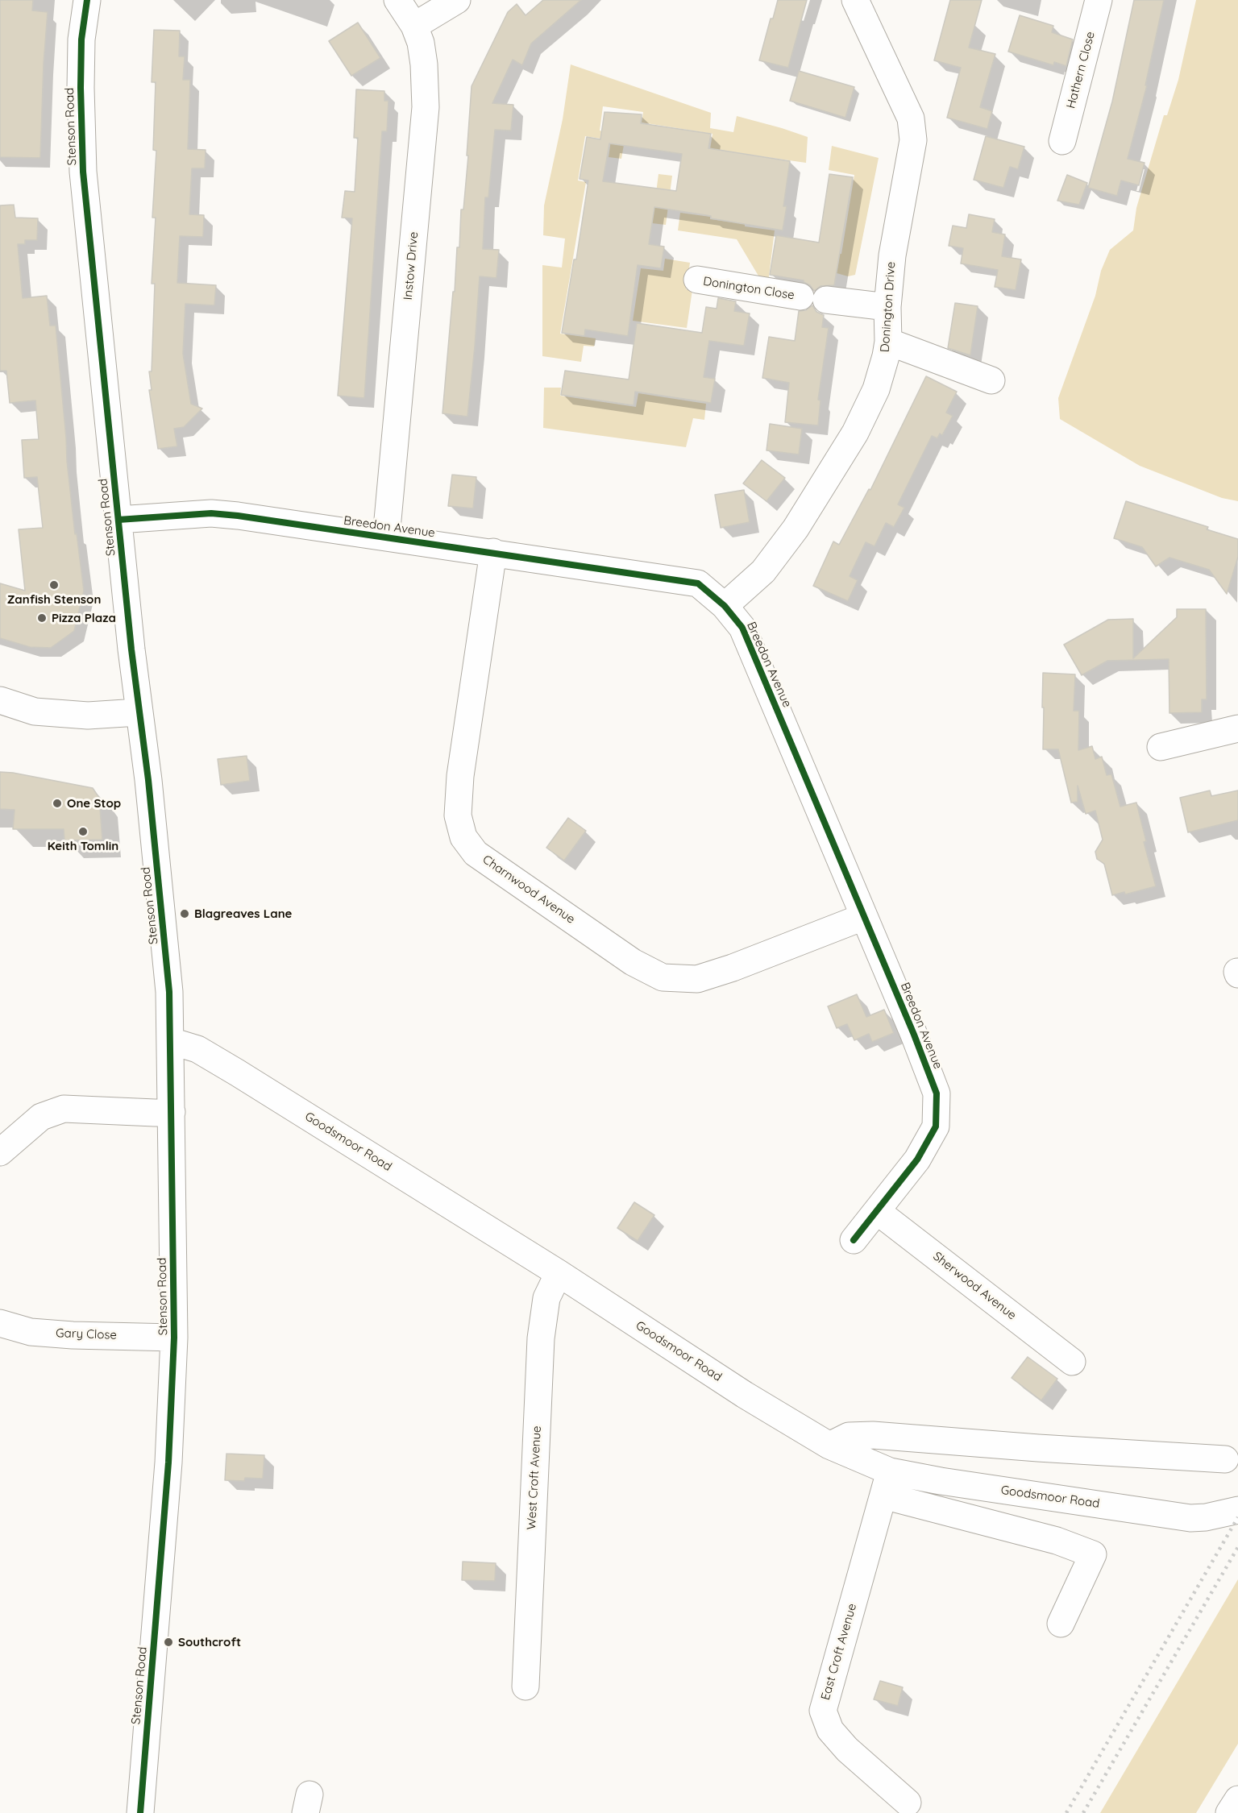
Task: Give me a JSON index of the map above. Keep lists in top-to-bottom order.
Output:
{
  "streets": {
    "street": [
      "Hathern Close",
      "Stenson Road",
      "Instow Drive",
      "Donington Close",
      "Donington Drive",
      "Breedon Avenue",
      "Charnwood Avenue",
      "Goodsmoor Road",
      "Sherwood Avenue",
      "Gary Close",
      "West Croft Avenue",
      "East Croft Avenue"
    ]
  },
  "crossings": [
    ["Stenson Road", "Breedon Avenue"],
    ["Stenson Road", "Goodsmoor Road"],
    ["Stenson Road", "Gary Close"],
    ["Instow Drive", "Breedon Avenue"],
    ["Donington Close", "Donington Drive"],
    ["Donington Drive", "Breedon Avenue"],
    ["Breedon Avenue", "Charnwood Avenue"],
    ["Breedon Avenue", "Sherwood Avenue"],
    ["Goodsmoor Road", "West Croft Avenue"],
    ["Goodsmoor Road", "East Croft Avenue"]
  ],
  "places": [
    "Zanfish Stenson",
    "Pizza Plaza",
    "One Stop",
    "Keith Tomlin",
    "Blagreaves Lane",
    "Southcroft"
  ]
}
